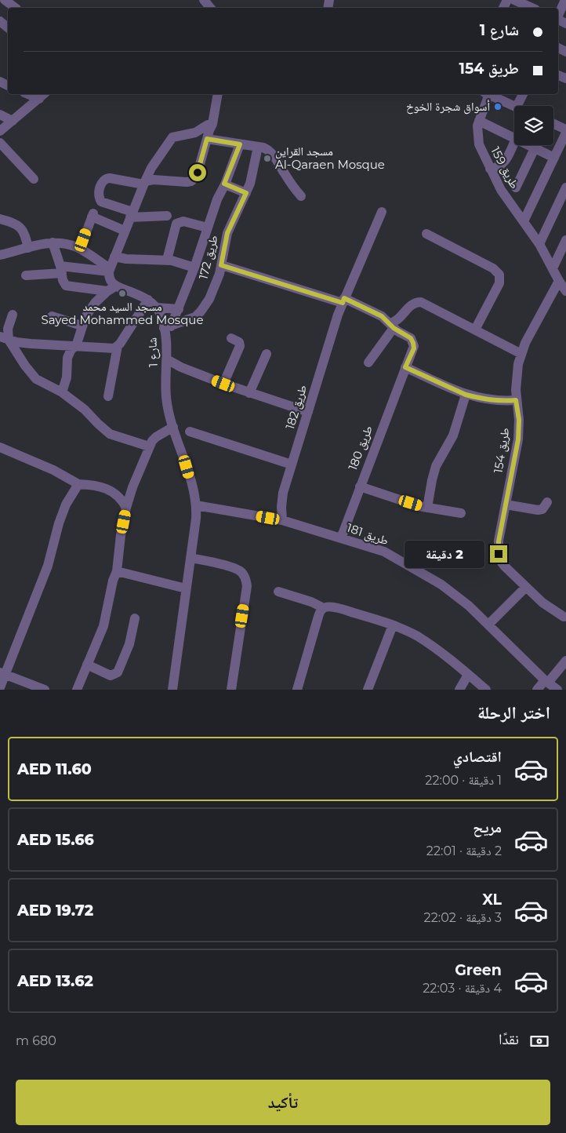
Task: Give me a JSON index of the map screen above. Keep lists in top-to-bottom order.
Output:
{
  "streets": {
    "street": [
      "طريق 159",
      "طريق 172",
      "شارع 1",
      "طريق 182",
      "طريق 180",
      "طريق 154",
      "طريق 181"
    ]
  },
  "crossings": [
    ["طريق 159", "طريق 154"],
    ["طريق 172", "شارع 1"],
    ["طريق 182", "طريق 180"],
    ["طريق 182", "طريق 181"],
    ["طريق 180", "طريق 181"]
  ],
  "places": ["أسواق شجرة الخوخ", "مسجد القراين Al-Qaraen Mosque", "مسجد السيد محمد Sayed Mohammed Mosque"],
  "page": {
    "banner": ["شارع 1", "طريق 154"],
    "bubble": "2 دقيقة",
    "heading": "اختر الرحلة",
    "list": [
      {
        "name": "اقتصادي",
        "note": "1 دقيقة · 22:00",
        "value": "AED 11.60"
      },
      {
        "name": "مريح",
        "note": "2 دقيقة · 22:01",
        "value": "AED 15.66"
      },
      {
        "name": "XL",
        "note": "3 دقيقة · 22:02",
        "value": "AED 19.72"
      },
      {
        "name": "Green",
        "note": "4 دقيقة · 22:03",
        "value": "AED 13.62"
      }
    ],
    "pay": ["نقدًا", "680 m"],
    "buttons": "تأكيد"
  }
}
